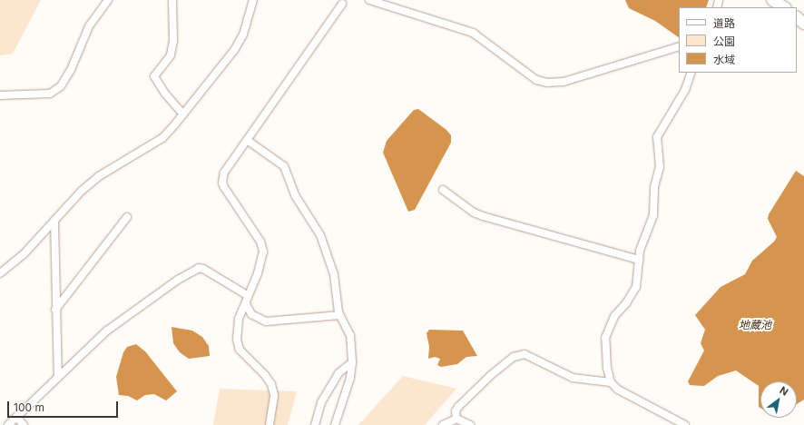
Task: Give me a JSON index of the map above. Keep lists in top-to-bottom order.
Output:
{
  "water": ["地蔵池"],
  "legend": ["道路", "公園", "水域"],
  "scale_bar": "100 m",
  "north": "top right"
}
